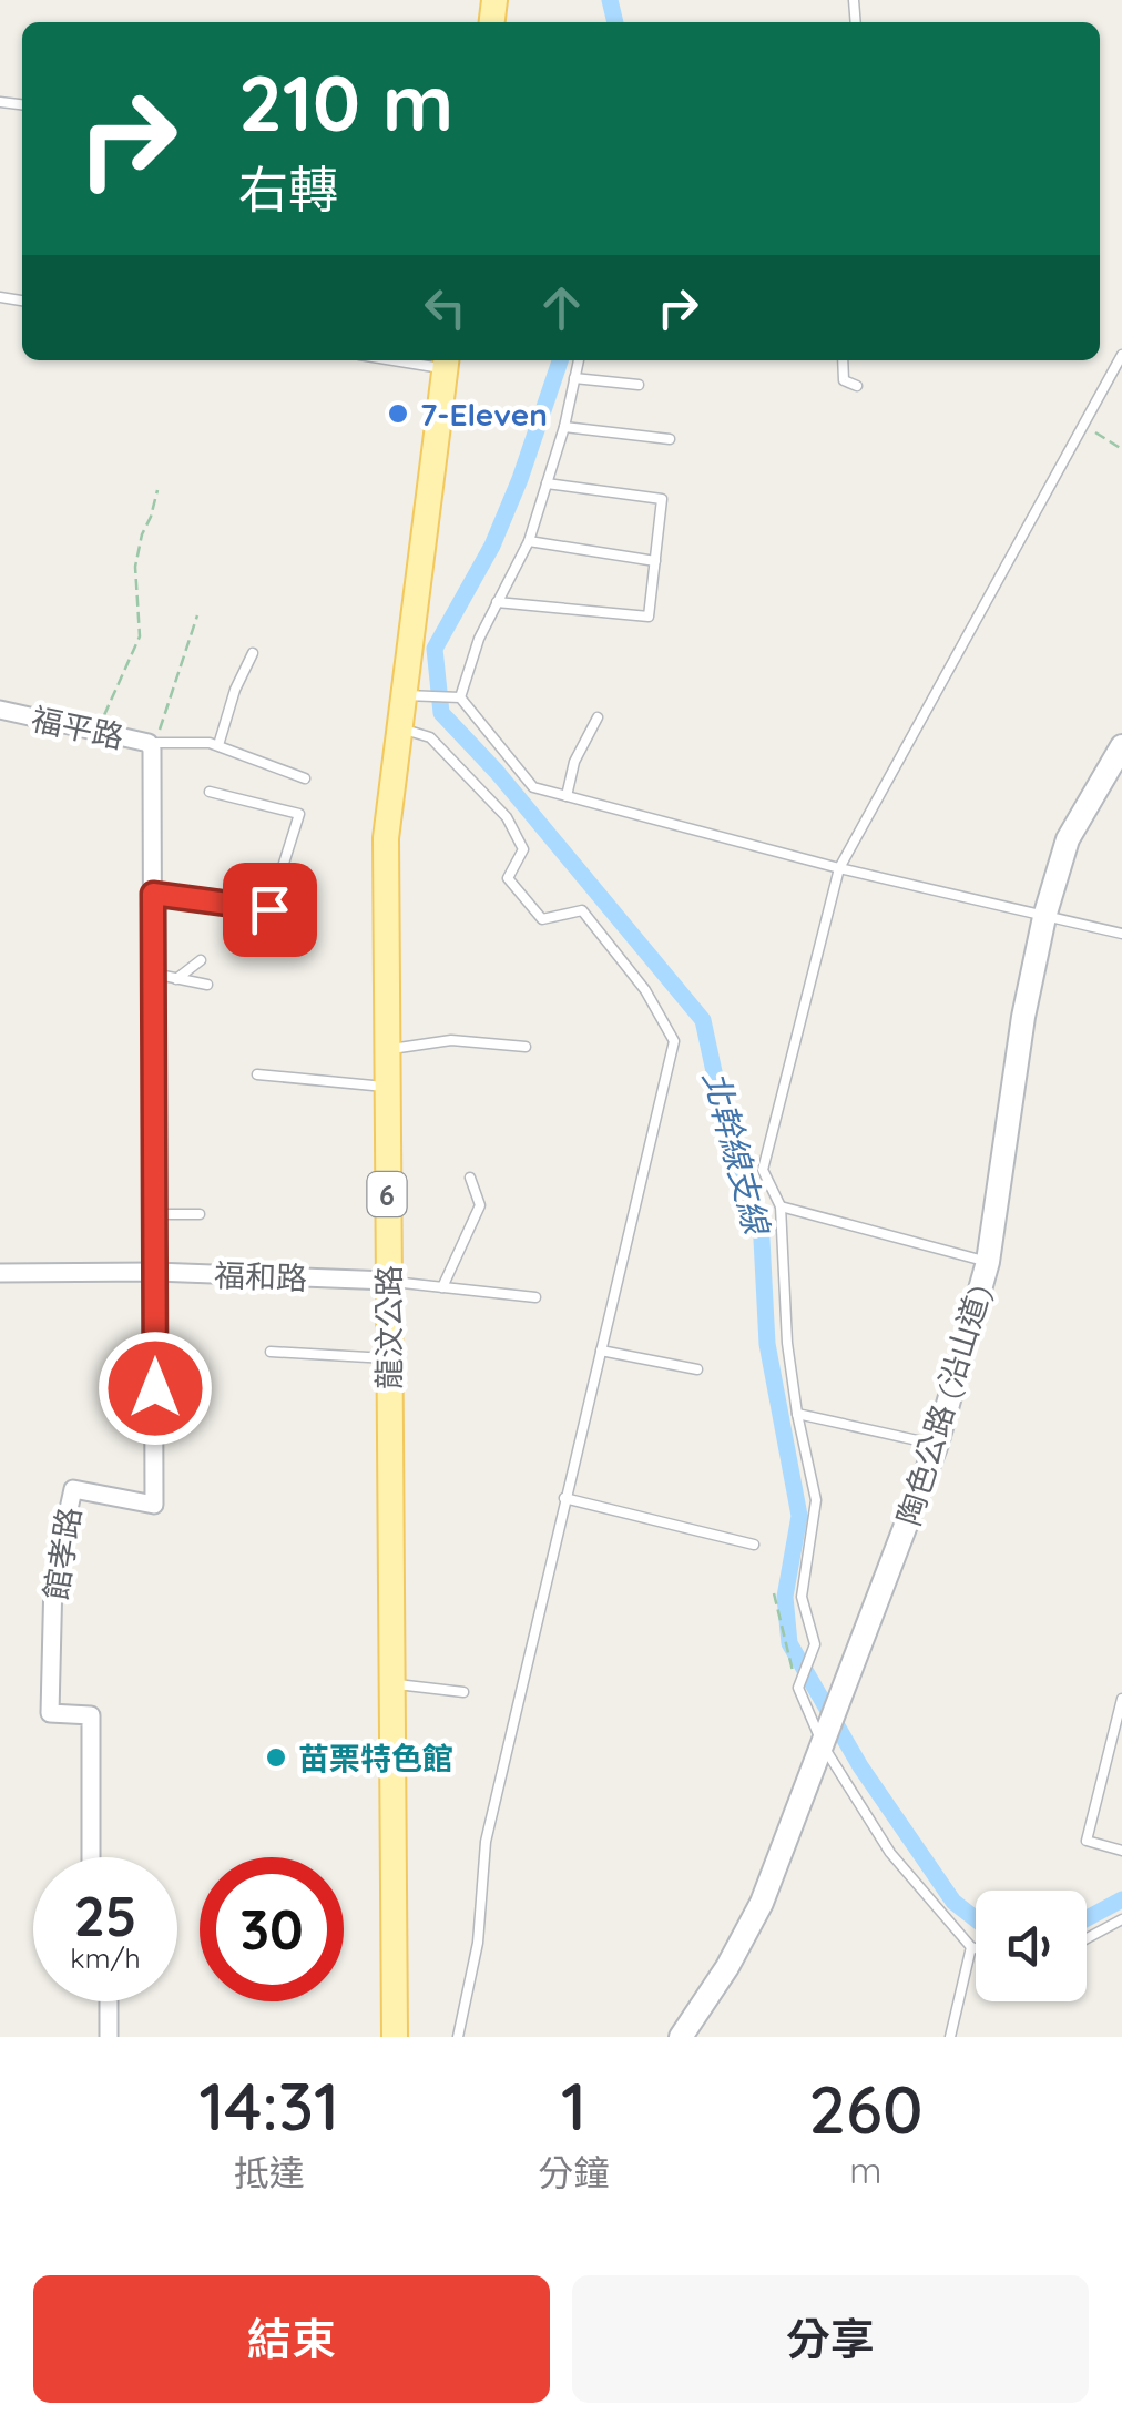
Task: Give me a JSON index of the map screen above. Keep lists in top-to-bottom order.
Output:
{
  "streets": {
    "main road": ["6", "龍汶公路", "陶色公路 (沿山道)"],
    "street": ["福平路", "福和路", "館孝路"]
  },
  "crossings": [
    ["福平路", "館孝路"],
    ["福和路", "龍汶公路"],
    ["福和路", "館孝路"]
  ],
  "water": ["北幹線支線"],
  "places": ["7-Eleven", "苗栗特色館"],
  "page": {
    "turn": ["210 m", "右轉"],
    "speed": "25 km/h",
    "limit": "30",
    "eta": [
      "14:31",
      "抵達",
      "1",
      "分鐘",
      "260",
      "m"
    ],
    "buttons": ["結束", "分享"]
  }
}
